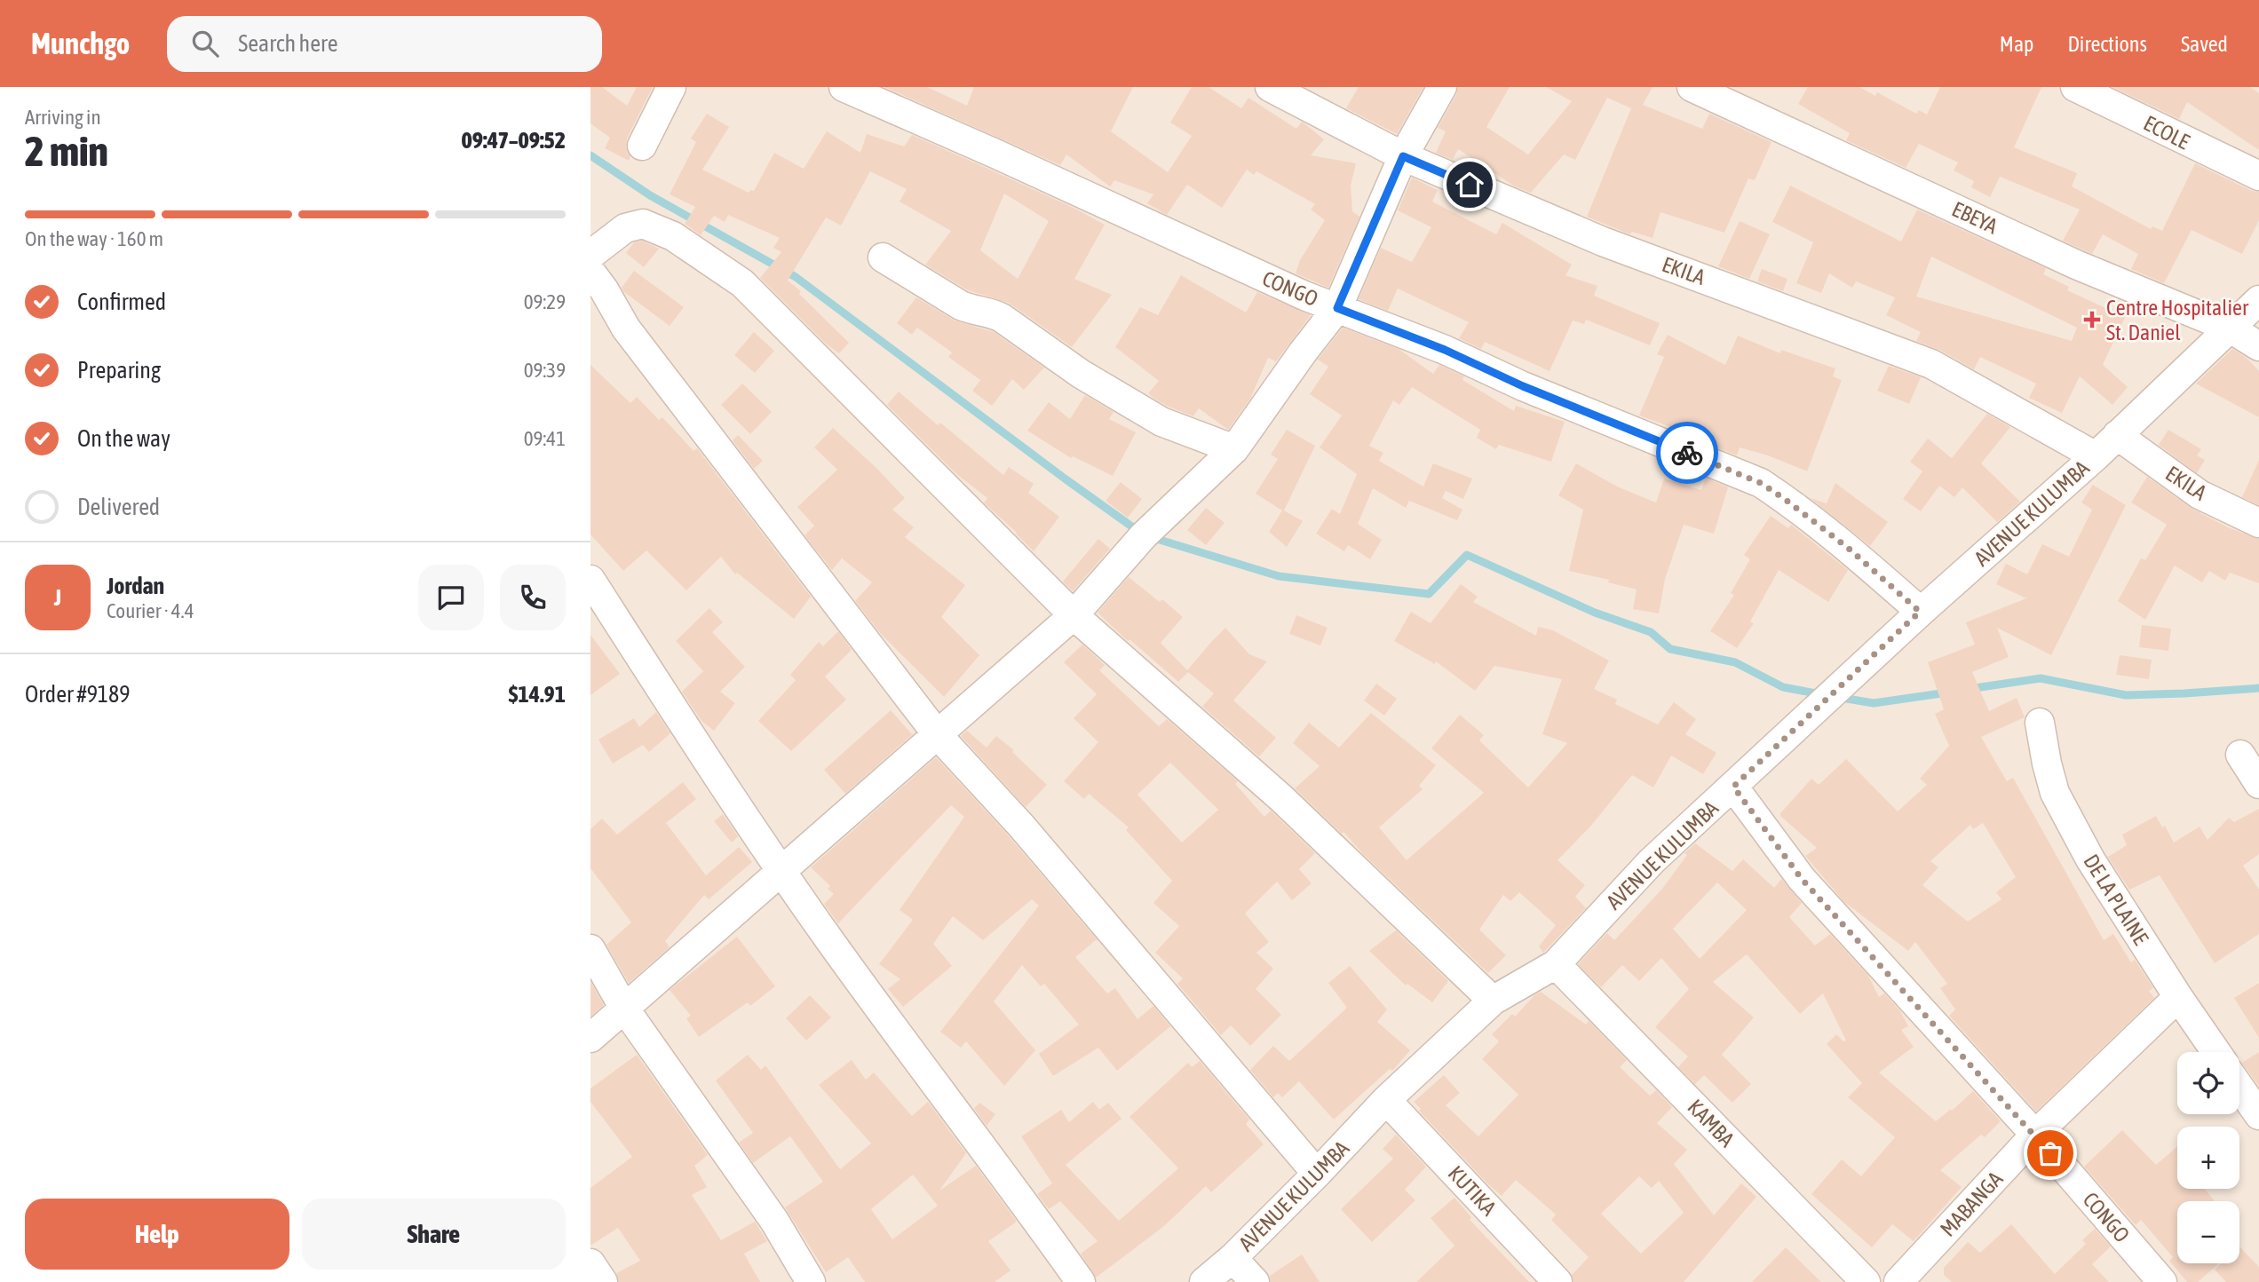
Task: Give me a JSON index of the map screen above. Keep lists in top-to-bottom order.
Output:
{
  "streets": {
    "street": [
      "ECOLE",
      "EBEYA",
      "EKILA",
      "CONGO",
      "AVENUE KULUMBA",
      "DE LA PLAINE",
      "KAMBA",
      "KUTIKA",
      "MABANGA"
    ]
  },
  "crossings": [
    ["EBEYA", "AVENUE KULUMBA"],
    ["EKILA", "AVENUE KULUMBA"],
    ["CONGO", "AVENUE KULUMBA"],
    ["CONGO", "MABANGA"],
    ["AVENUE KULUMBA", "KAMBA"],
    ["AVENUE KULUMBA", "KUTIKA"],
    ["DE LA PLAINE", "MABANGA"]
  ],
  "places": {
    "health": ["Centre Hospitalier St. Daniel"]
  },
  "page": {
    "header": "Munchgo",
    "search": "Search here",
    "nav": ["Map", "Directions", "Saved"],
    "heading": ["2 min", "Arriving in", "09:47–09:52"],
    "panel": [
      "Jordan",
      "Courier · 4.4",
      "Order #9189",
      "$14.91"
    ],
    "bar": "On the way · 160 m",
    "list": [
      ["Confirmed", "09:29"],
      ["Preparing", "09:39"],
      ["On the way", "09:41"],
      "Delivered"
    ],
    "round": "J",
    "map_buttons": ["+", "−"],
    "buttons": ["Help", "Share"]
  }
}
